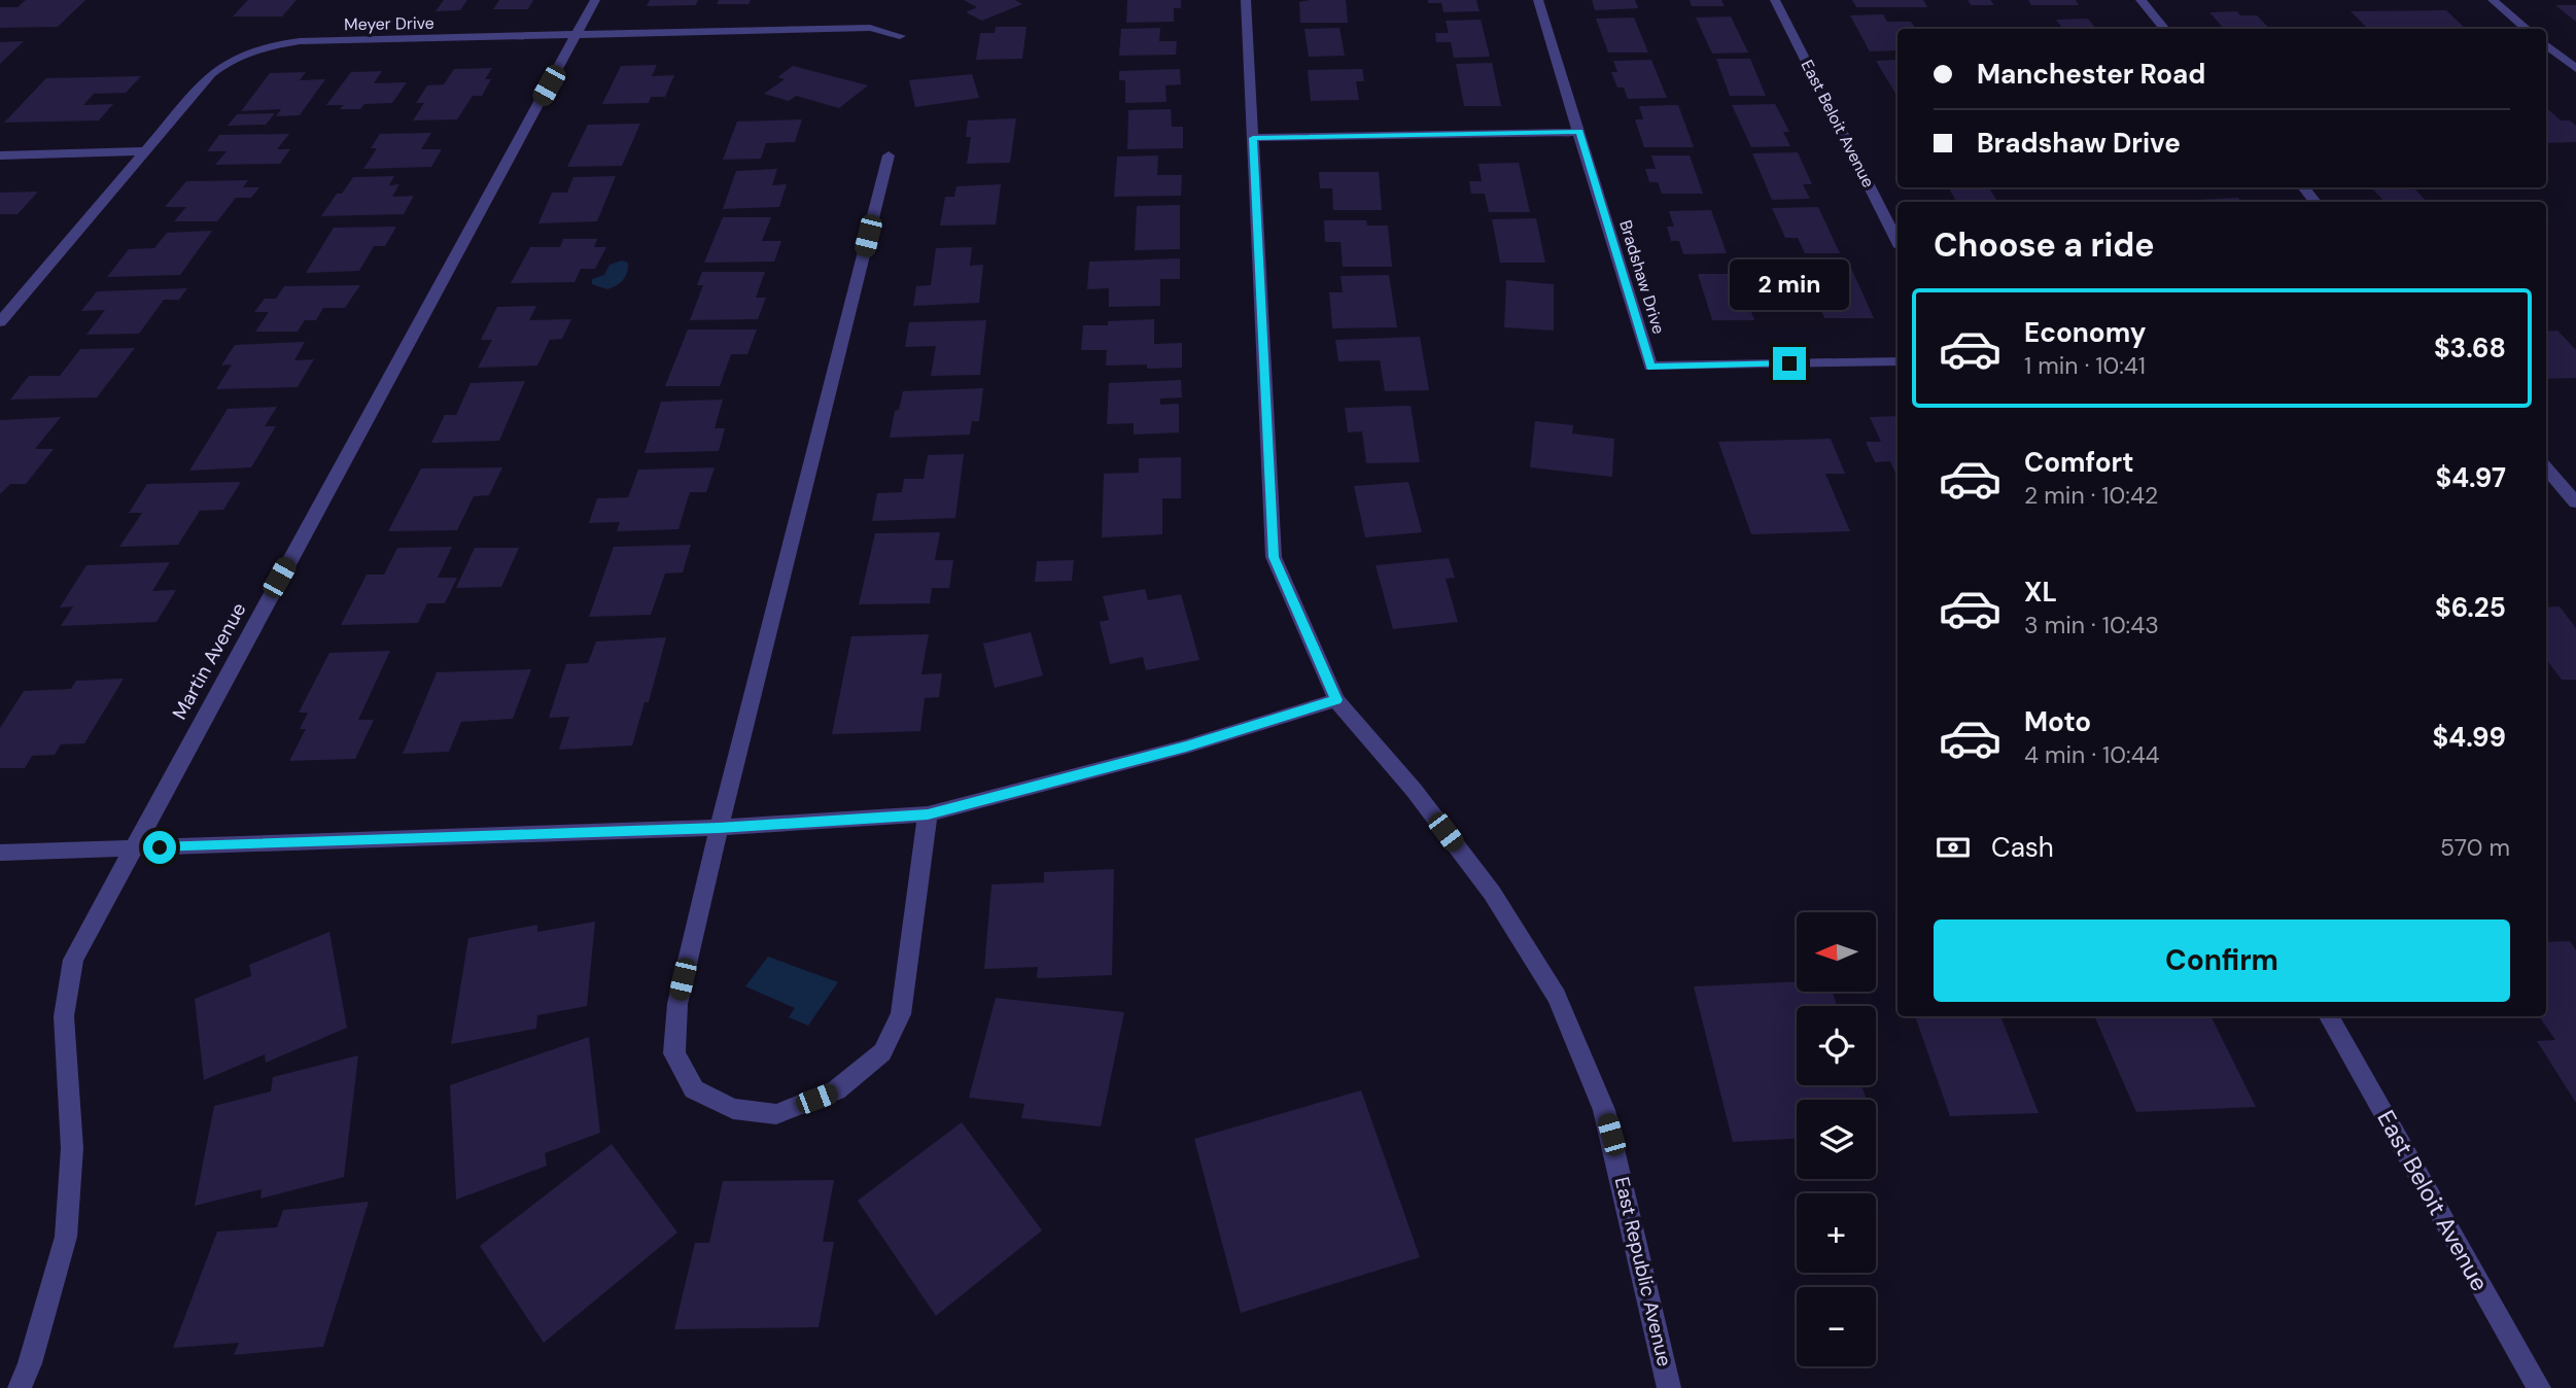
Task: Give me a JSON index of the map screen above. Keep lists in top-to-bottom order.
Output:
{
  "streets": {
    "street": [
      "Meyer Drive",
      "East Beloit Avenue",
      "Bradshaw Drive",
      "Martin Avenue",
      "East Republic Avenue"
    ]
  },
  "crossings": [
    ["Meyer Drive", "Martin Avenue"]
  ],
  "north": "left",
  "page": {
    "banner": ["Manchester Road", "Bradshaw Drive"],
    "heading": "Choose a ride",
    "bubble": "2 min",
    "list": [
      {
        "name": "Economy",
        "note": "1 min · 10:41",
        "value": "$3.68"
      },
      {
        "name": "Comfort",
        "note": "2 min · 10:42",
        "value": "$4.97"
      },
      {
        "name": "XL",
        "note": "3 min · 10:43",
        "value": "$6.25"
      },
      {
        "name": "Moto",
        "note": "4 min · 10:44",
        "value": "$4.99"
      }
    ],
    "pay": ["Cash", "570 m"],
    "buttons": "Confirm",
    "map_buttons": ["+", "−"]
  }
}
